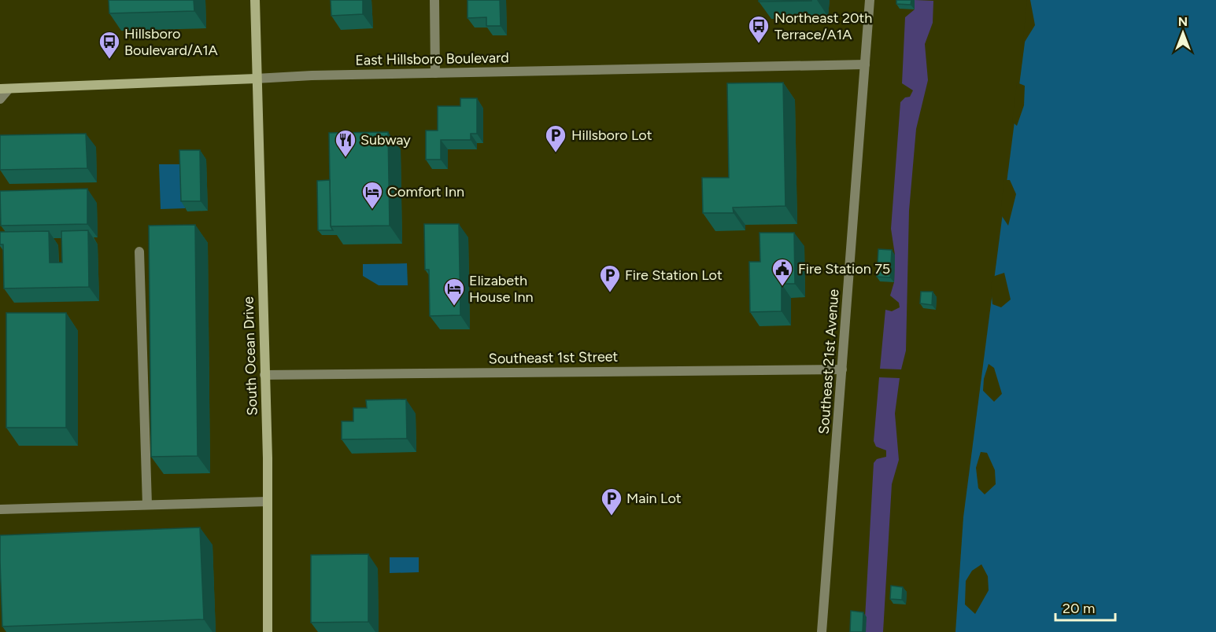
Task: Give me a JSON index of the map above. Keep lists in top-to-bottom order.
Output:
{
  "streets": {
    "main road": ["East Hillsboro Boulevard", "South Ocean Drive"],
    "street": ["Southeast 1st Street", "Southeast 21st Avenue"]
  },
  "crossings": [
    ["East Hillsboro Boulevard", "South Ocean Drive"],
    ["East Hillsboro Boulevard", "Southeast 21st Avenue"],
    ["South Ocean Drive", "Southeast 1st Street"],
    ["Southeast 1st Street", "Southeast 21st Avenue"]
  ],
  "places": {
    "bus stop": ["Northeast 20th Terrace/A1A", "Hillsboro Boulevard/A1A"],
    "parking": ["Hillsboro Lot", "Fire Station Lot", "Main Lot"],
    "restaurant": ["Subway"],
    "hotel": ["Comfort Inn", "Elizabeth House Inn"],
    "public building": ["Fire Station 75"]
  },
  "scale_bar": "20 m",
  "north": "top"
}
